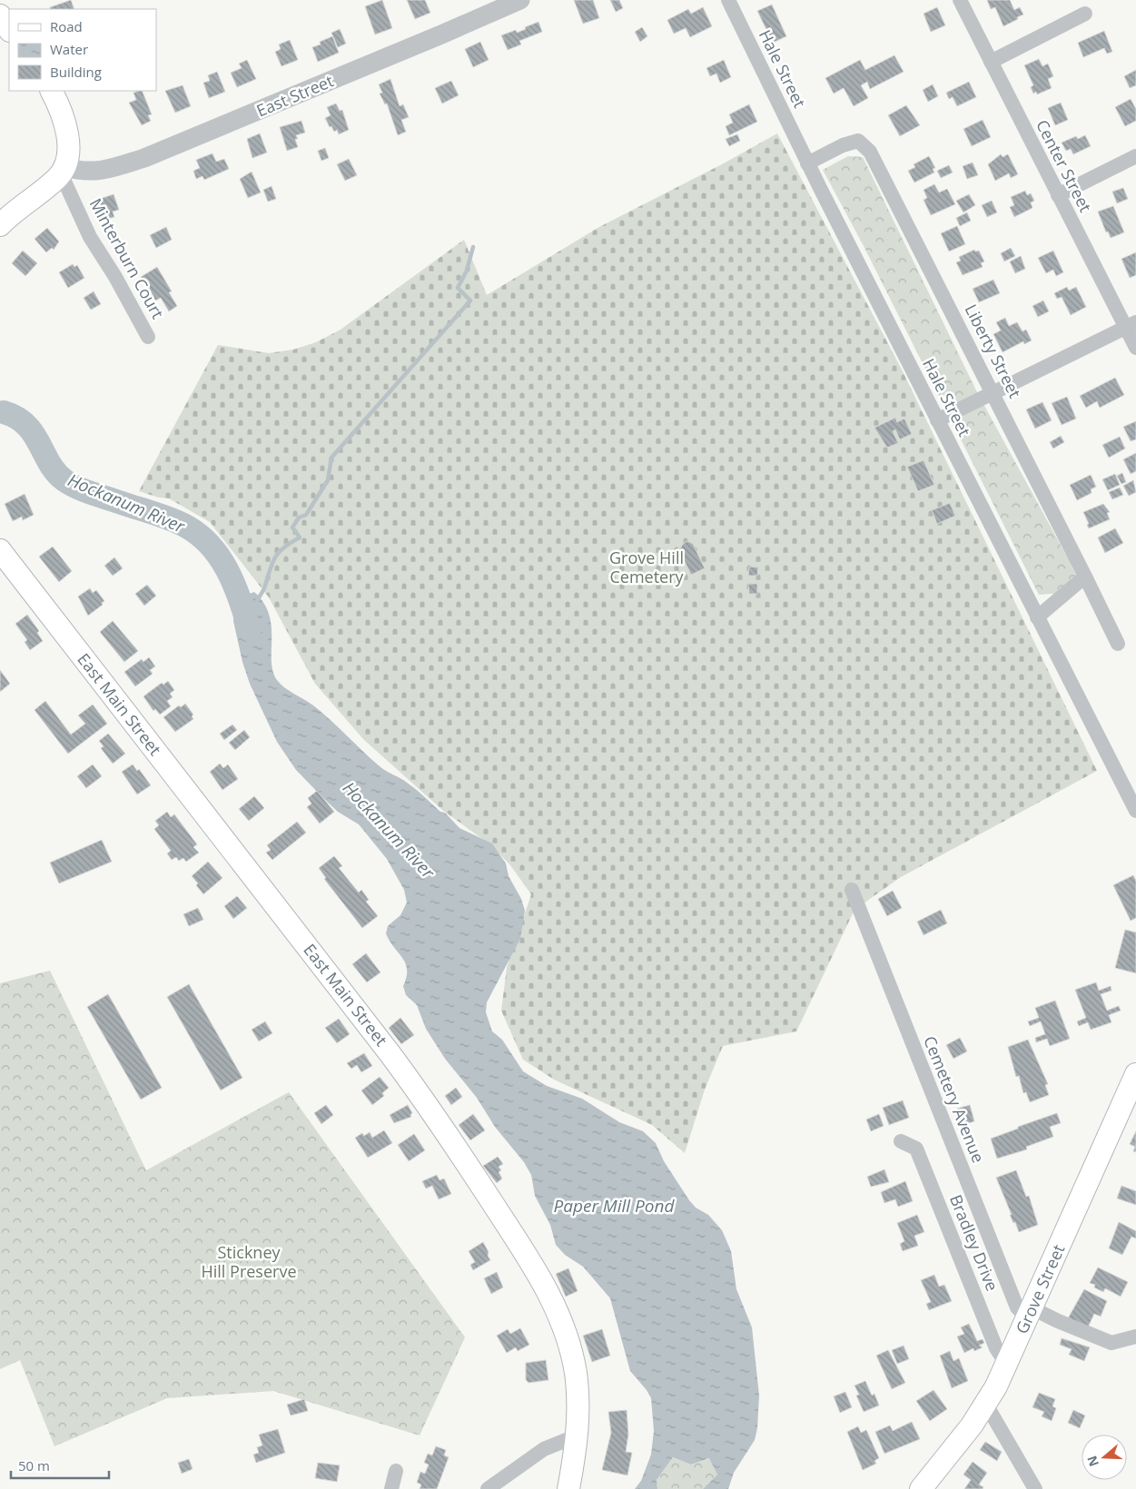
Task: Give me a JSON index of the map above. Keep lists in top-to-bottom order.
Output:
{
  "streets": {
    "main road": ["East Main Street", "Grove Street"],
    "street": [
      "Hale Street",
      "East Street",
      "Center Street",
      "Minterburn Court",
      "Liberty Street",
      "Cemetery Avenue",
      "Bradley Drive"
    ]
  },
  "crossings": [
    ["Hale Street", "Liberty Street"],
    ["East Street", "Minterburn Court"],
    ["Cemetery Avenue", "Grove Street"],
    ["Bradley Drive", "Grove Street"]
  ],
  "water": ["Hockanum River", "Paper Mill Pond"],
  "parks": ["Grove Hill Cemetery", "Stickney Hill Preserve"],
  "legend": ["Road", "Water", "Building"],
  "scale_bar": "50 m",
  "north": "left"
}
